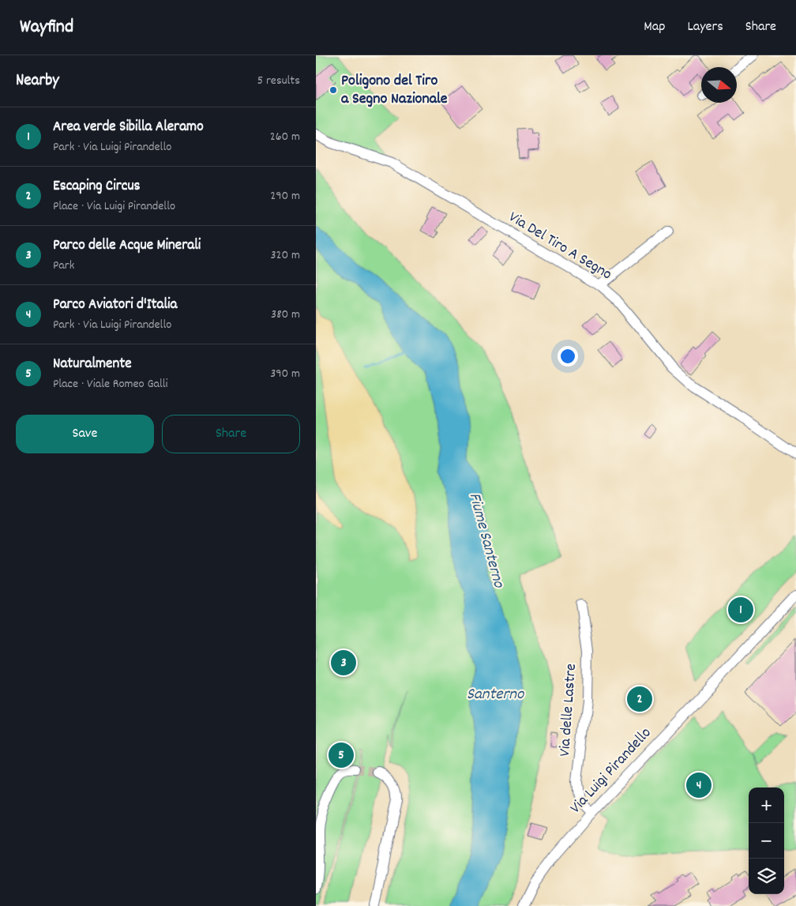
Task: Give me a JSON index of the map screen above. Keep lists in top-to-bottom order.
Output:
{
  "streets": {
    "street": ["Via Del Tiro A Segno", "Via delle Lastre", "Via Luigi Pirandello"]
  },
  "crossings": [
    ["Via delle Lastre", "Via Luigi Pirandello"]
  ],
  "water": ["Fiume Santerno", "Santerno"],
  "places": ["Poligono del Tiro a Segno Nazionale"],
  "north": "right",
  "page": {
    "header": "Wayfind",
    "nav": ["Map", "Layers", "Share"],
    "heading": ["Nearby", "5 results"],
    "list": [
      {
        "mark": "1",
        "name": "Area verde Sibilla Aleramo",
        "note": "Park · Via Luigi Pirandello",
        "value": "260 m"
      },
      {
        "mark": "2",
        "name": "Escaping Circus",
        "note": "Place · Via Luigi Pirandello",
        "value": "290 m"
      },
      {
        "mark": "3",
        "name": "Parco delle Acque Minerali",
        "note": "Park",
        "value": "320 m"
      },
      {
        "mark": "4",
        "name": "Parco Aviatori d'Italia",
        "note": "Park · Via Luigi Pirandello",
        "value": "380 m"
      },
      {
        "mark": "5",
        "name": "Naturalmente",
        "note": "Place · Viale Romeo Galli",
        "value": "390 m"
      }
    ],
    "buttons": ["Save", "Share"],
    "pins": [
      "1",
      "3",
      "2",
      "5",
      "4"
    ],
    "map_buttons": ["+", "−"]
  }
}
